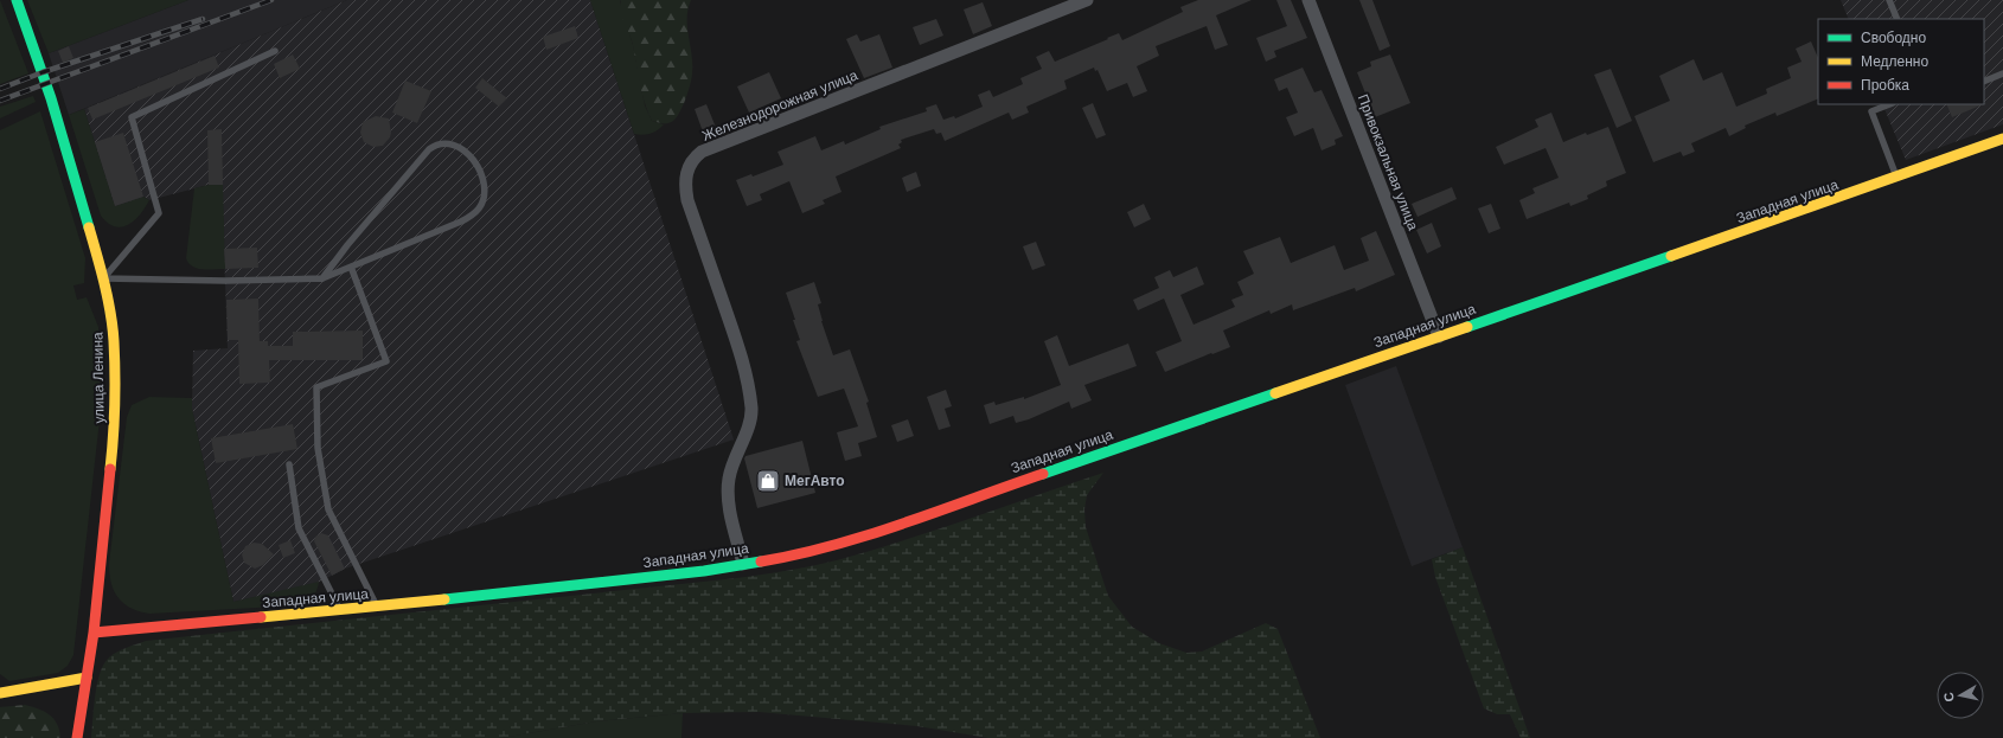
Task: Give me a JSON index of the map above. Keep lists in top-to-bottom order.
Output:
{
  "streets": {
    "street": [
      "Железнодорожная улица",
      "Привокзальная улица",
      "Западная улица",
      "улица Ленина"
    ]
  },
  "crossings": [
    ["Железнодорожная улица", "Западная улица"],
    ["Привокзальная улица", "Западная улица"],
    ["Западная улица", "улица Ленина"]
  ],
  "places": {
    "shop": ["МегАвто"]
  },
  "legend": ["Свободно", "Медленно", "Пробка"],
  "north": "left"
}
